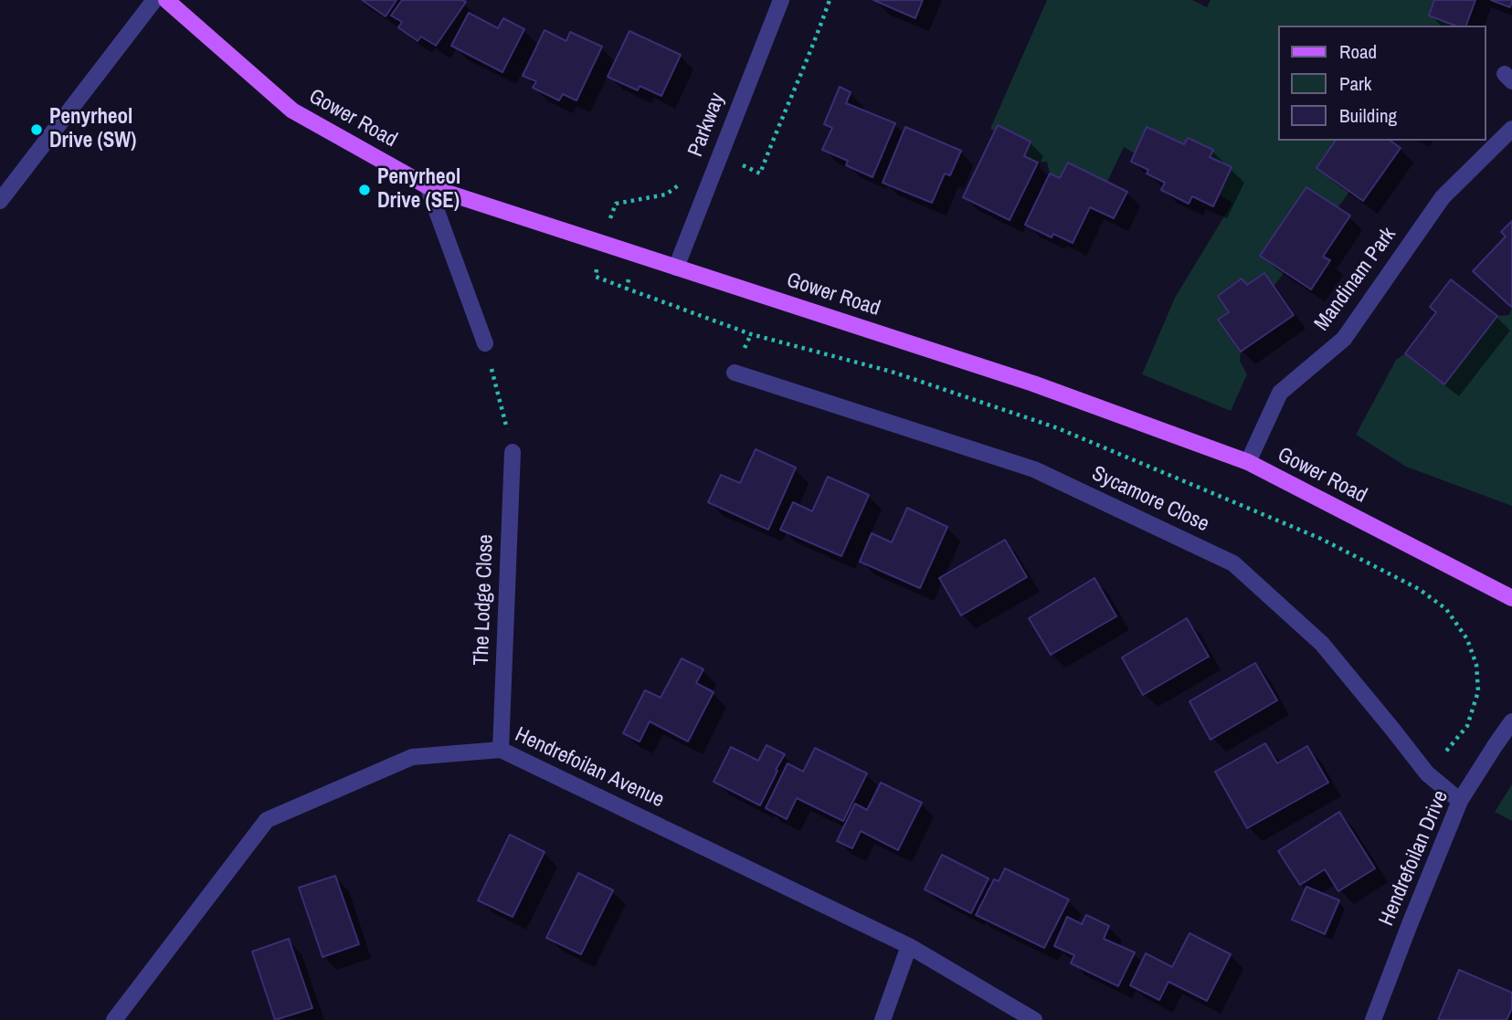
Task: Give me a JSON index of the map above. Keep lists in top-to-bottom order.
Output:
{
  "streets": {
    "main road": ["Gower Road"],
    "street": [
      "Parkway",
      "Mandinam Park",
      "Sycamore Close",
      "The Lodge Close",
      "Hendrefoilan Avenue",
      "Hendrefoilan Drive"
    ]
  },
  "crossings": [
    ["Gower Road", "Parkway"],
    ["Gower Road", "Mandinam Park"],
    ["Sycamore Close", "Hendrefoilan Drive"],
    ["The Lodge Close", "Hendrefoilan Avenue"]
  ],
  "places": ["Penyrheol Drive (SW)", "Penyrheol Drive (SE)"],
  "legend": ["Road", "Park", "Building"]
}
